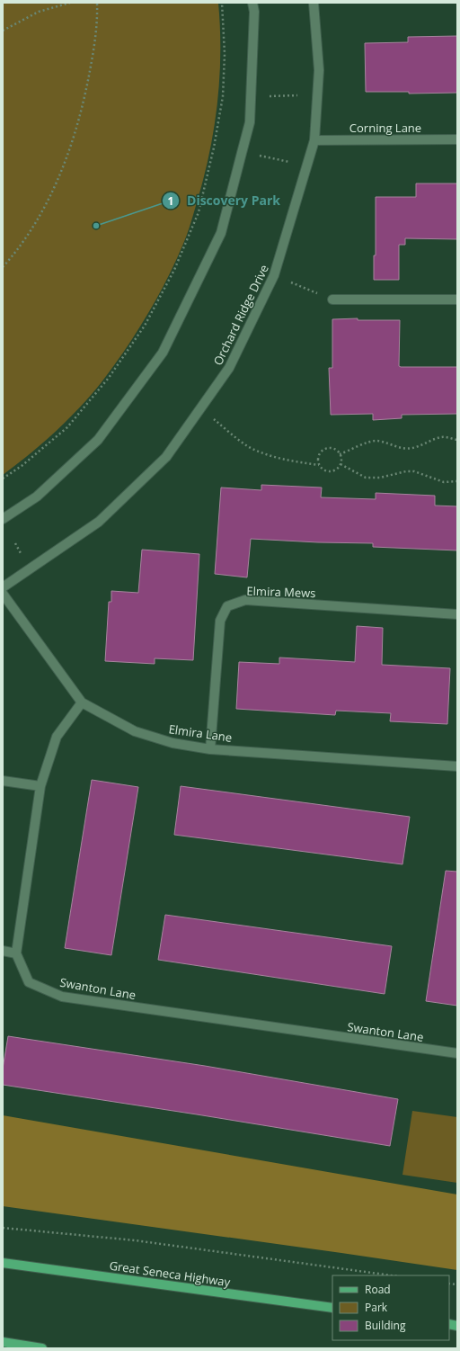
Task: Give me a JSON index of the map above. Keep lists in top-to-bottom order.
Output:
{
  "streets": {
    "main road": ["Great Seneca Highway"],
    "street": [
      "Corning Lane",
      "Orchard Ridge Drive",
      "Elmira Mews",
      "Elmira Lane",
      "Swanton Lane"
    ]
  },
  "crossings": [
    ["Corning Lane", "Orchard Ridge Drive"],
    ["Elmira Mews", "Elmira Lane"]
  ],
  "places": ["Discovery Park"],
  "legend": ["Road", "Park", "Building"]
}
